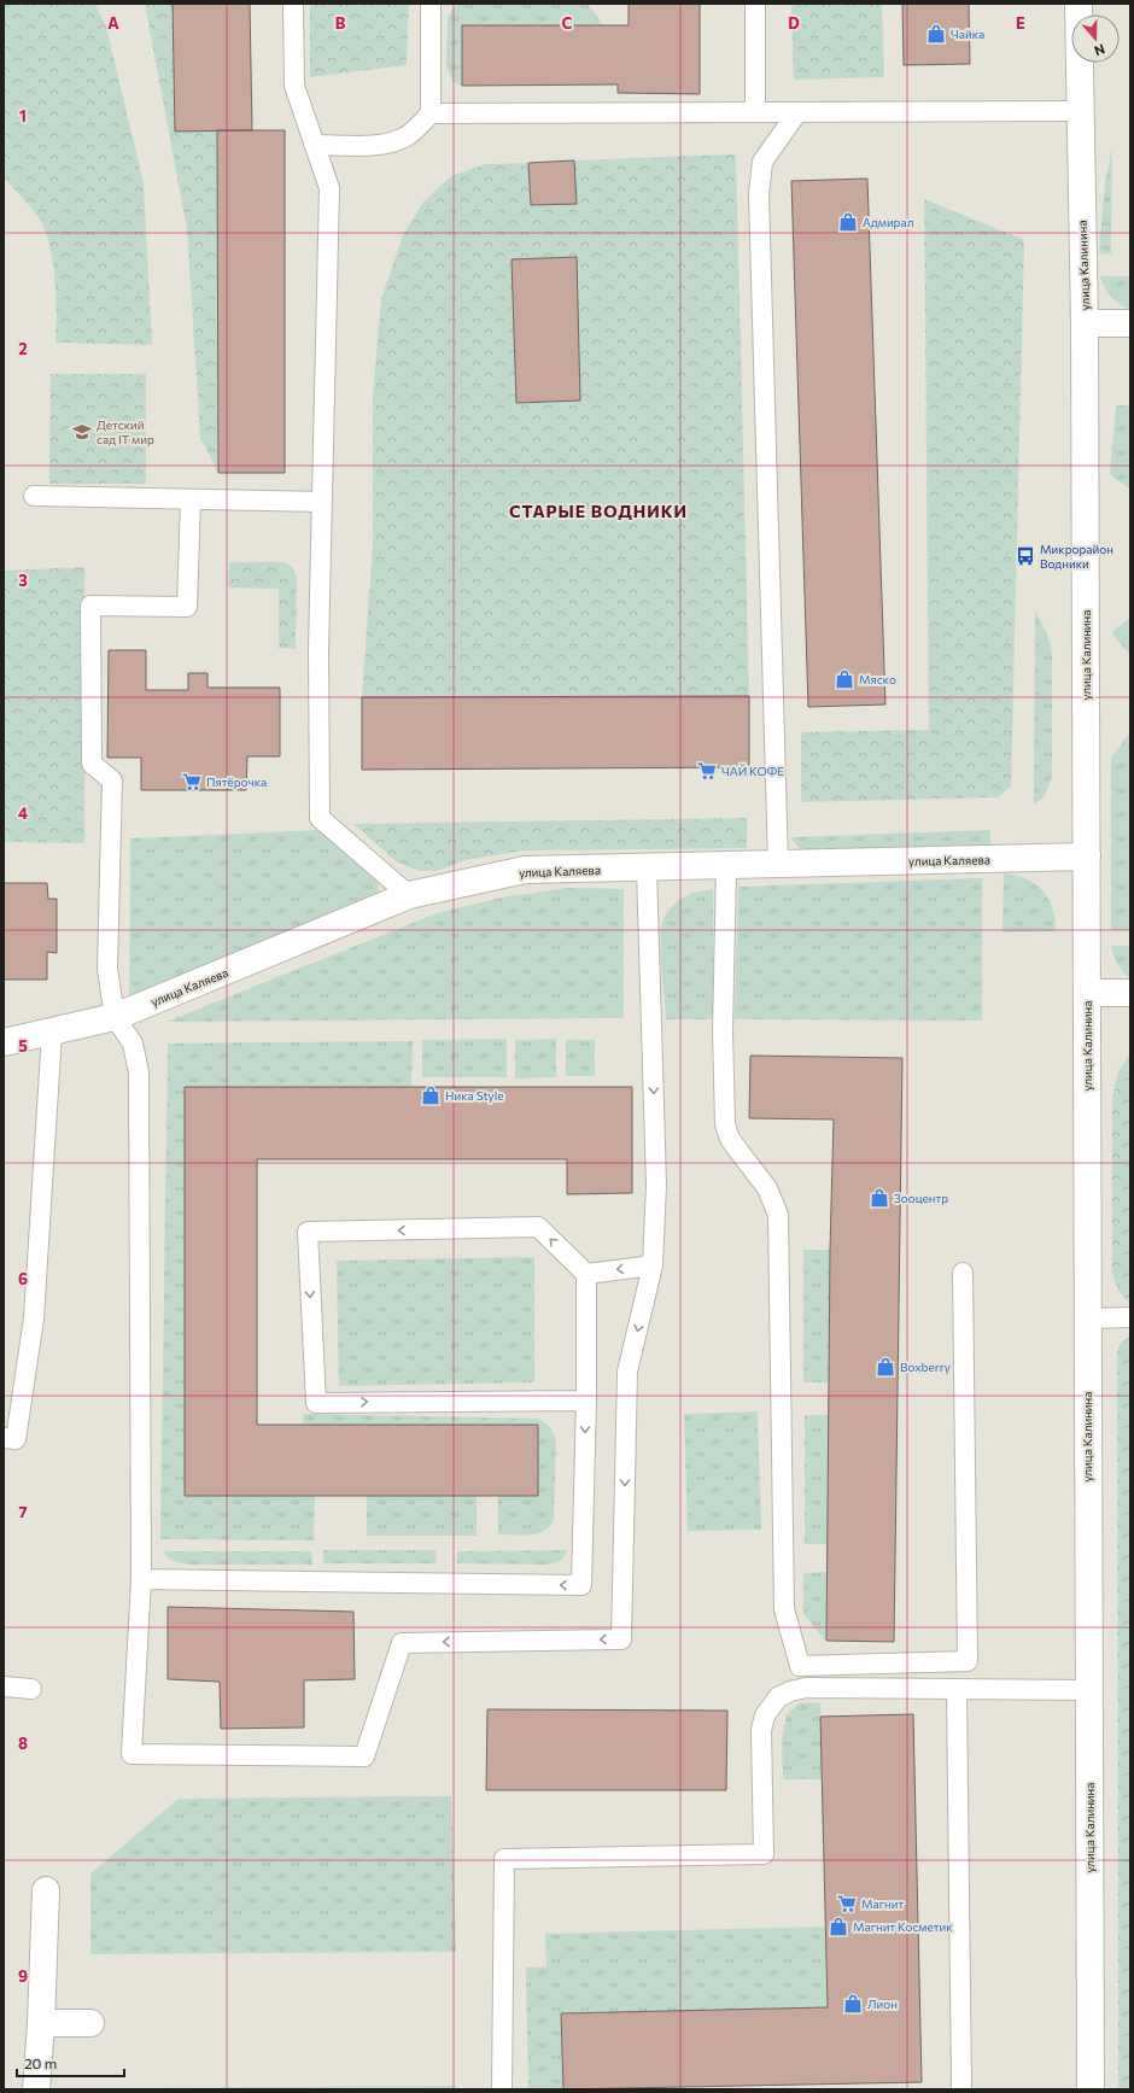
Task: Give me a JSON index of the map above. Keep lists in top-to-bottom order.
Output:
{
  "streets": {
    "main road": ["улица Калинина", "улица Каляева"]
  },
  "crossings": [
    ["улица Калинина", "улица Каляева"]
  ],
  "districts": ["СТАРЫЕ ВОДНИКИ"],
  "places": {
    "shop": [
      "Чайка",
      "Адмирал",
      "Мяско",
      "Ника Style",
      "Зооцентр",
      "Boxberry",
      "Магнит Косметик",
      "Лион"
    ],
    "school or university": ["Детский сад IT мир"],
    "bus stop": ["Микрорайон Водники"],
    "supermarket": ["ЧАЙ КОФЕ", "Пятёрочка", "Магнит"]
  },
  "scale_bar": "20 m",
  "north": "bottom",
  "grid": {
    "columns": [
      "A",
      "B",
      "C",
      "D",
      "E"
    ],
    "rows": [
      "1",
      "2",
      "3",
      "4",
      "5",
      "6",
      "7",
      "8",
      "9"
    ]
  }
}
